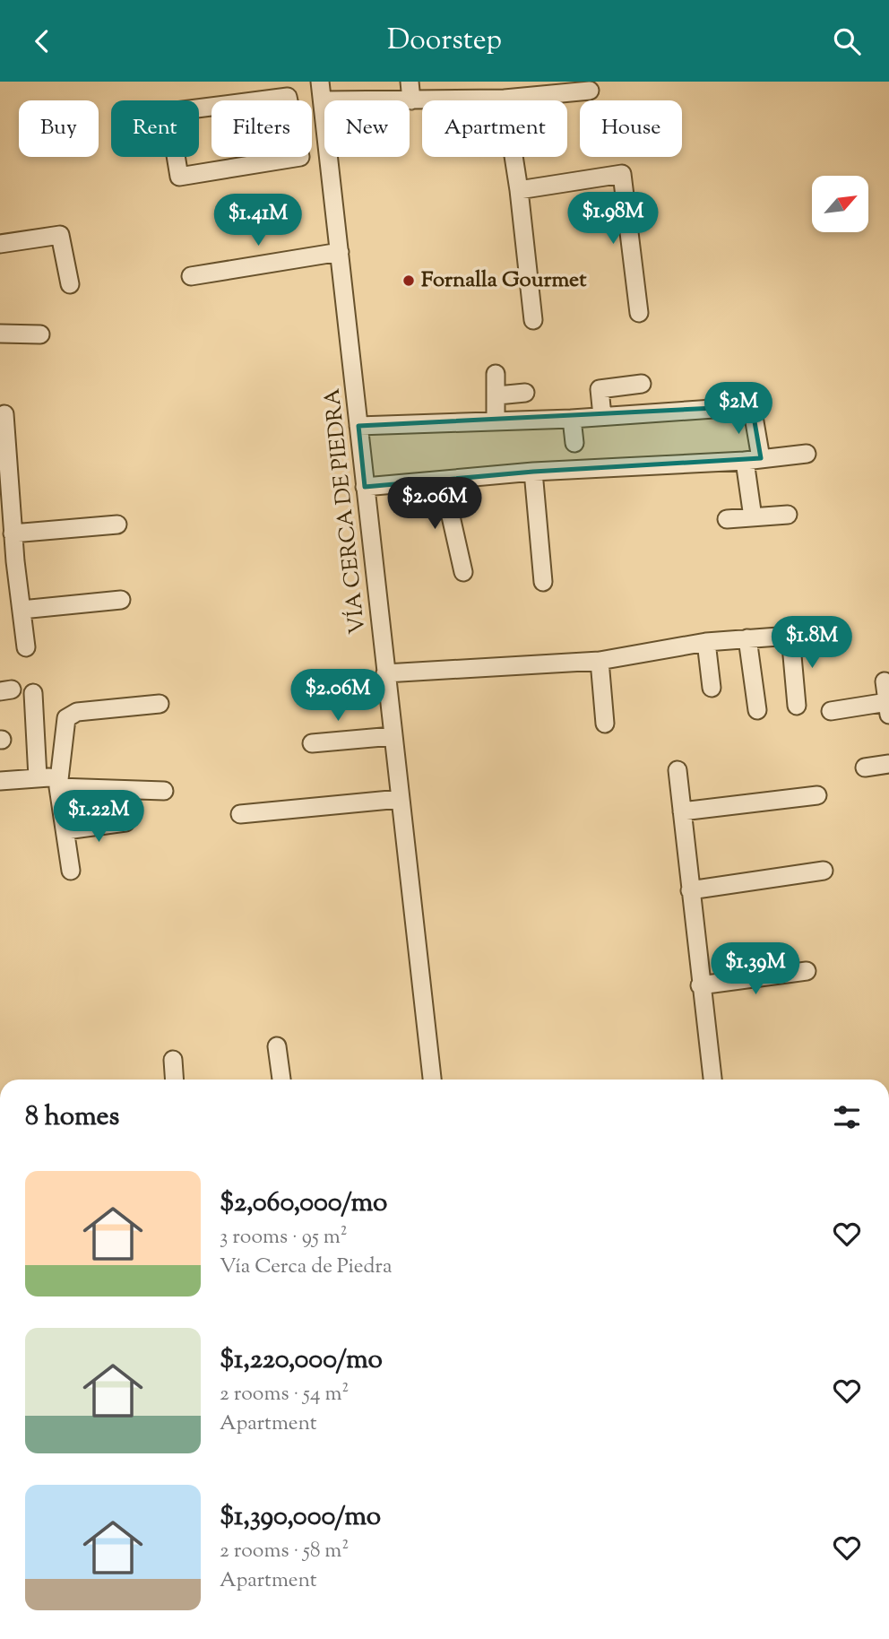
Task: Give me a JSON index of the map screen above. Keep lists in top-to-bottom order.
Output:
{
  "streets": {
    "street": ["VÍA CERCA DE PIEDRA"]
  },
  "places": ["Fornalla Gourmet"],
  "north": "top right",
  "page": {
    "header": "Doorstep",
    "chip": [
      "Buy",
      "Rent",
      "Filters",
      "New",
      "Apartment",
      "House"
    ],
    "price": [
      "$1.98M",
      "$1.41M",
      "$2M",
      "$2.06M",
      "$1.8M",
      "$2.06M",
      "$1.22M",
      "$1.39M"
    ],
    "heading": "8 homes",
    "list": [
      {
        "name": "$2,060,000/mo",
        "note": "3 rooms · 95 m² · Vía Cerca de Piedra"
      },
      {
        "name": "$1,220,000/mo",
        "note": "2 rooms · 54 m² · Apartment"
      },
      {
        "name": "$1,390,000/mo",
        "note": "2 rooms · 58 m² · Apartment"
      }
    ]
  }
}
